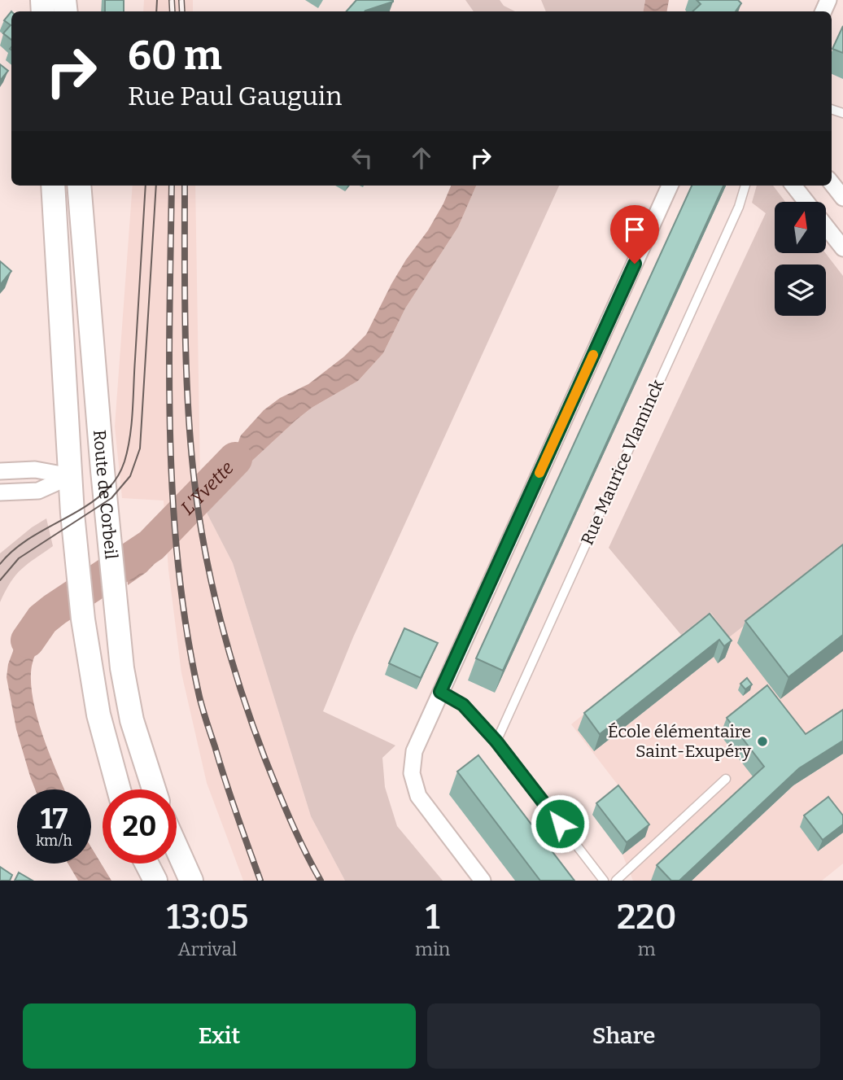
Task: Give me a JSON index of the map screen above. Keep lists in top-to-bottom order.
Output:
{
  "streets": {
    "main road": ["Route de Corbeil"],
    "lane": ["Rue Maurice Vlaminck"]
  },
  "water": ["L'Yvette"],
  "places": ["École élémentaire Saint-Exupéry"],
  "north": "top",
  "page": {
    "turn": ["60 m", "Rue Paul Gauguin"],
    "speed": "17 km/h",
    "limit": "20",
    "eta": [
      "13:05",
      "Arrival",
      "1",
      "min",
      "220",
      "m"
    ],
    "buttons": ["Exit", "Share"]
  }
}
